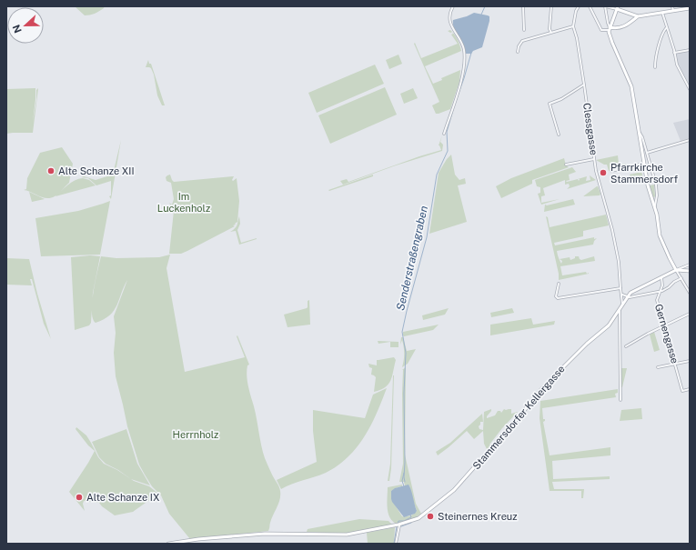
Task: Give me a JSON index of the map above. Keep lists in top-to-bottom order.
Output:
{
  "streets": {
    "street": ["Clessgasse", "Gernengasse", "Stammersdorfer Kellergasse"]
  },
  "crossings": [
    ["Clessgasse", "Stammersdorfer Kellergasse"]
  ],
  "water": ["Senderstraßengraben"],
  "parks": ["Im Luckenholz", "Herrnholz"],
  "places": [
    "Alte Schanze XII",
    "Pfarrkirche Stammersdorf",
    "Alte Schanze IX",
    "Steinernes Kreuz"
  ],
  "north": "left"
}
